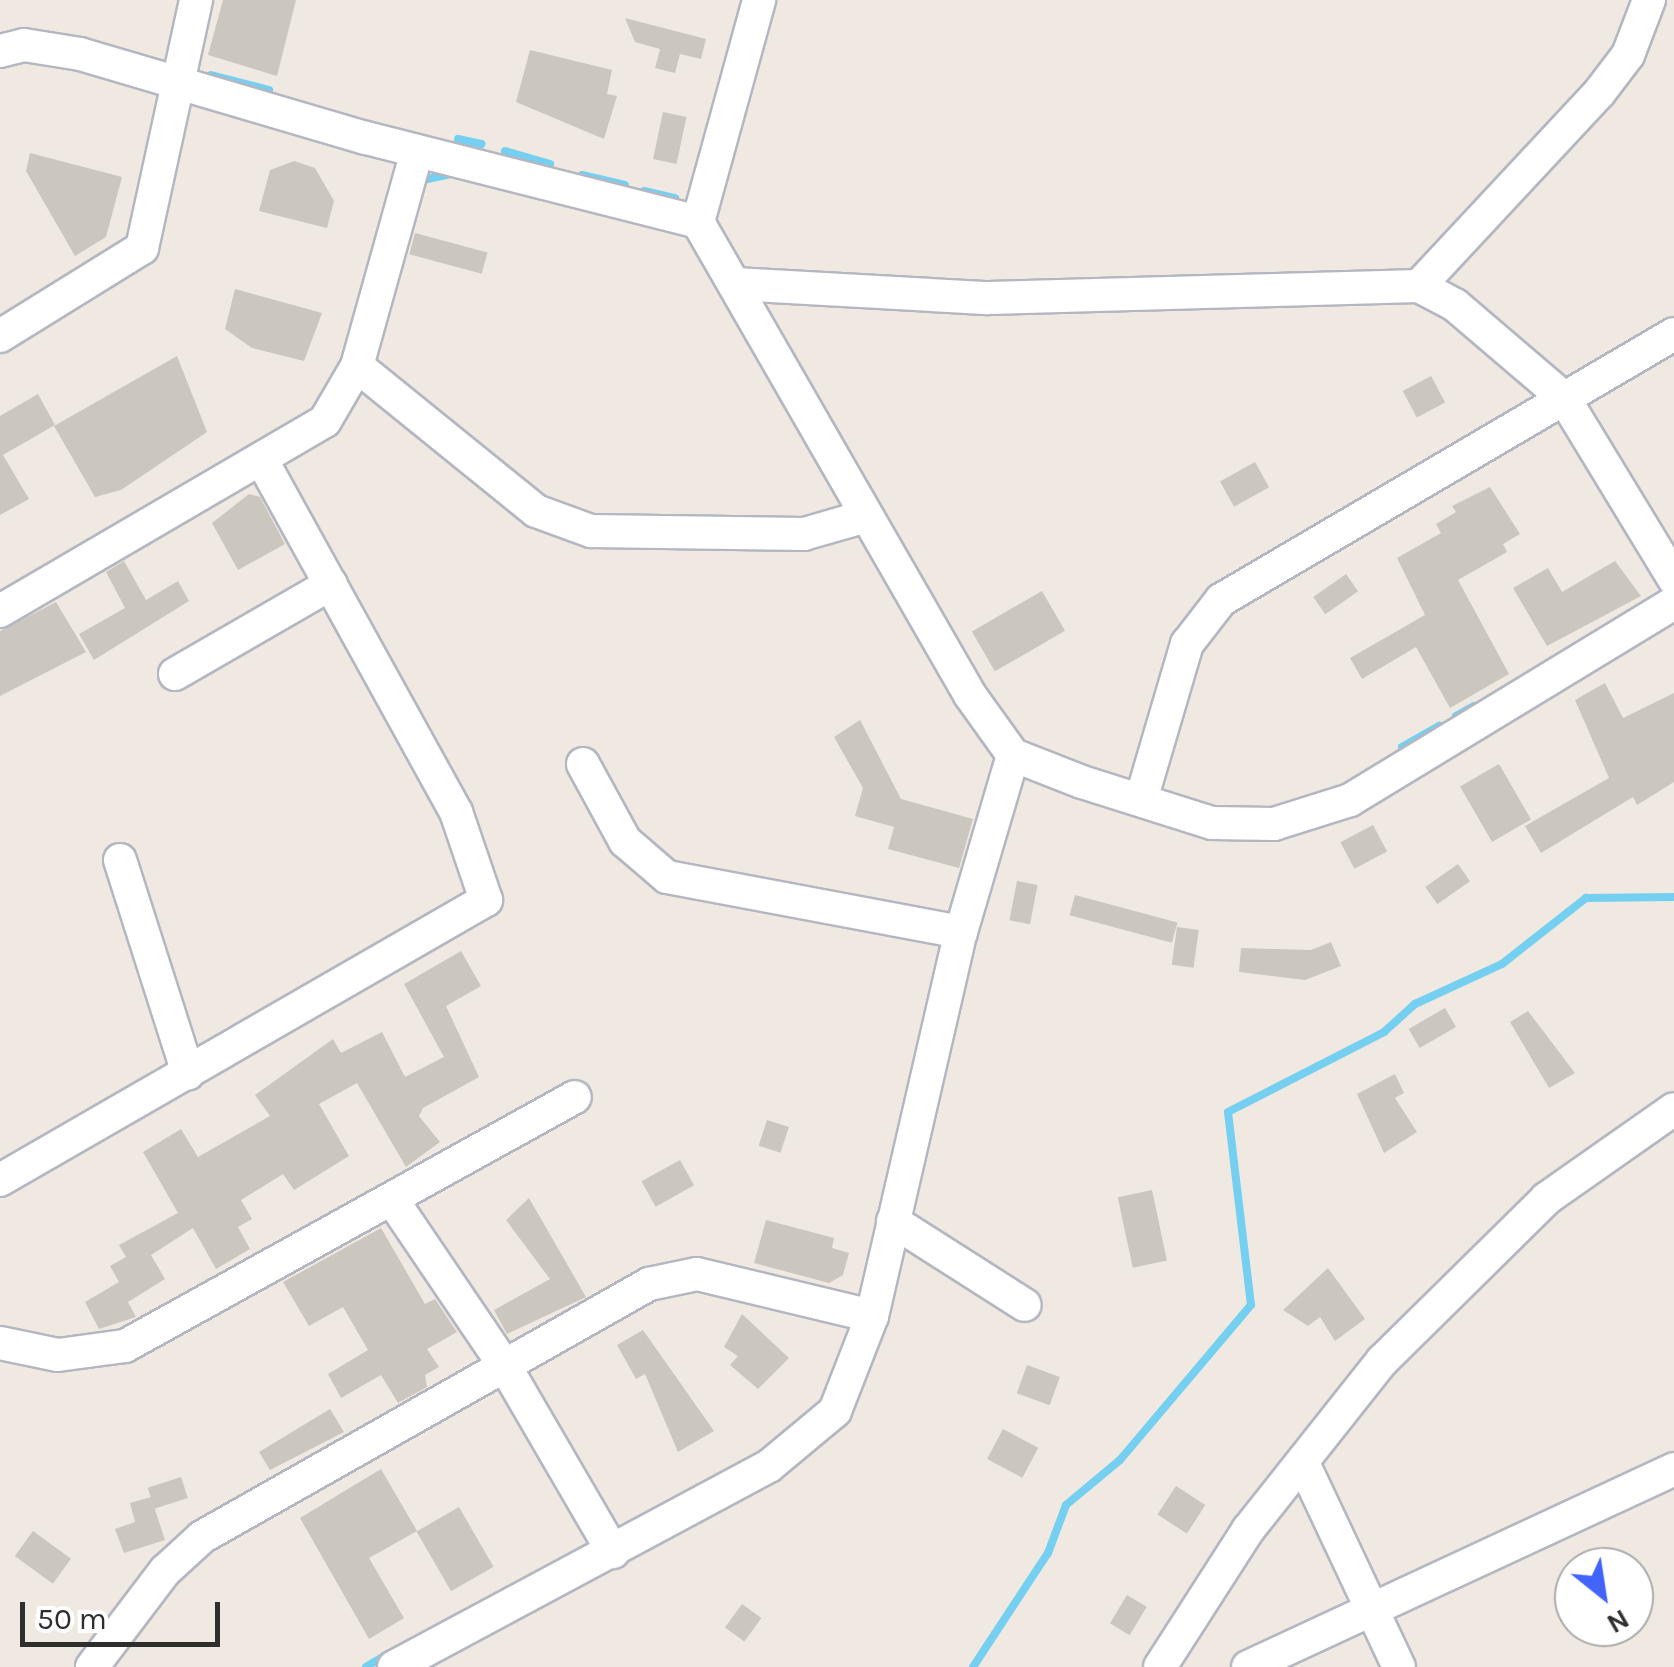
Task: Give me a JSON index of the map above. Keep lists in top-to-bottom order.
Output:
{
  "scale_bar": "50 m",
  "north": "bottom right"
}
